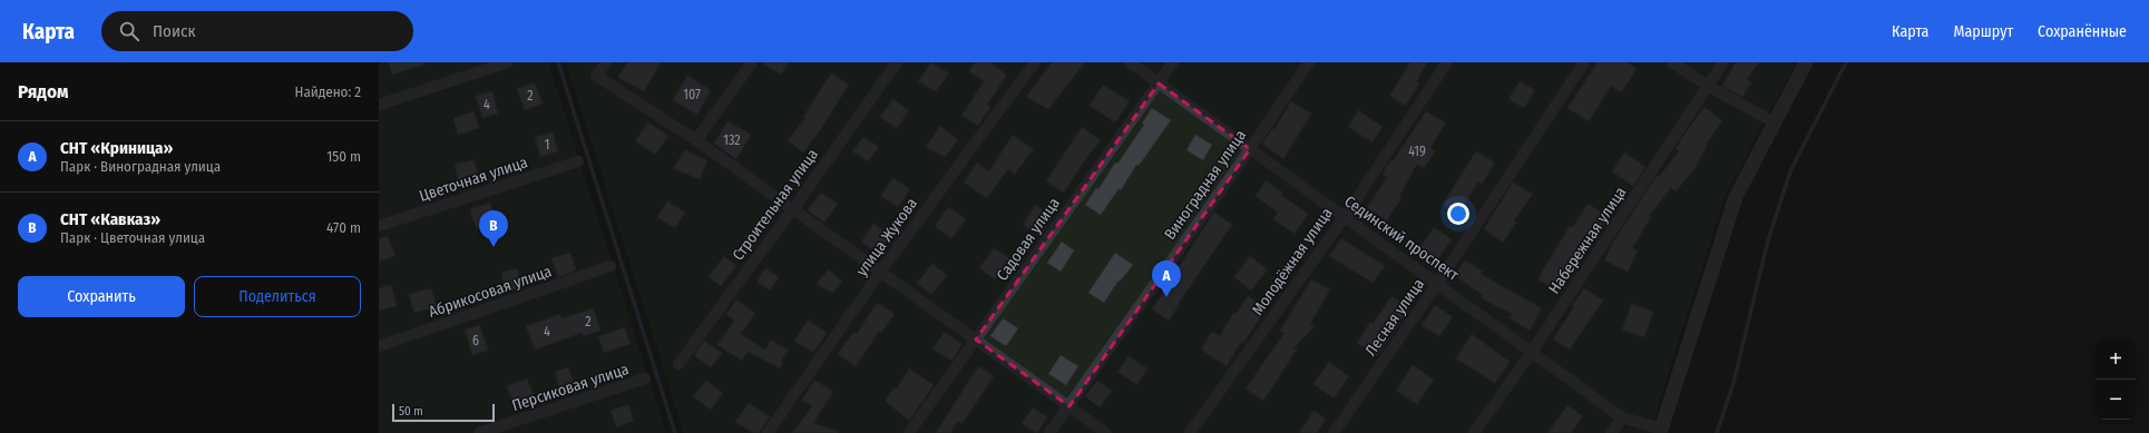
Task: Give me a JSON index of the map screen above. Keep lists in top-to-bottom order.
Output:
{
  "streets": {
    "street": [
      "Цветочная улица",
      "Виноградная улица",
      "Строительная улица",
      "улица Жукова",
      "Сединский проспект",
      "Садовая улица",
      "Набережная улица",
      "Молодёжная улица",
      "Абрикосовая улица",
      "Лесная улица",
      "Персиковая улица"
    ]
  },
  "crossings": [
    ["Виноградная улица", "Сединский проспект"],
    ["Сединский проспект", "Садовая улица"],
    ["Сединский проспект", "Набережная улица"],
    ["Сединский проспект", "Молодёжная улица"],
    ["Сединский проспект", "Лесная улица"]
  ],
  "house_numbers": [
    "107",
    "2",
    "4",
    "132",
    "1",
    "419",
    "2",
    "4",
    "6"
  ],
  "scale_bar": "50 m",
  "page": {
    "header": "Карта",
    "search": "Поиск",
    "nav": ["Карта", "Маршрут", "Сохранённые"],
    "heading": ["Рядом", "Найдено: 2"],
    "list": [
      {
        "mark": "A",
        "name": "СНТ «Криница»",
        "note": "Парк · Виноградная улица",
        "value": "150 m"
      },
      {
        "mark": "B",
        "name": "СНТ «Кавказ»",
        "note": "Парк · Цветочная улица",
        "value": "470 m"
      }
    ],
    "pins": ["B", "A"],
    "buttons": ["Сохранить", "Поделиться"],
    "map_buttons": ["+", "−"],
    "scale": "50 m"
  }
}
